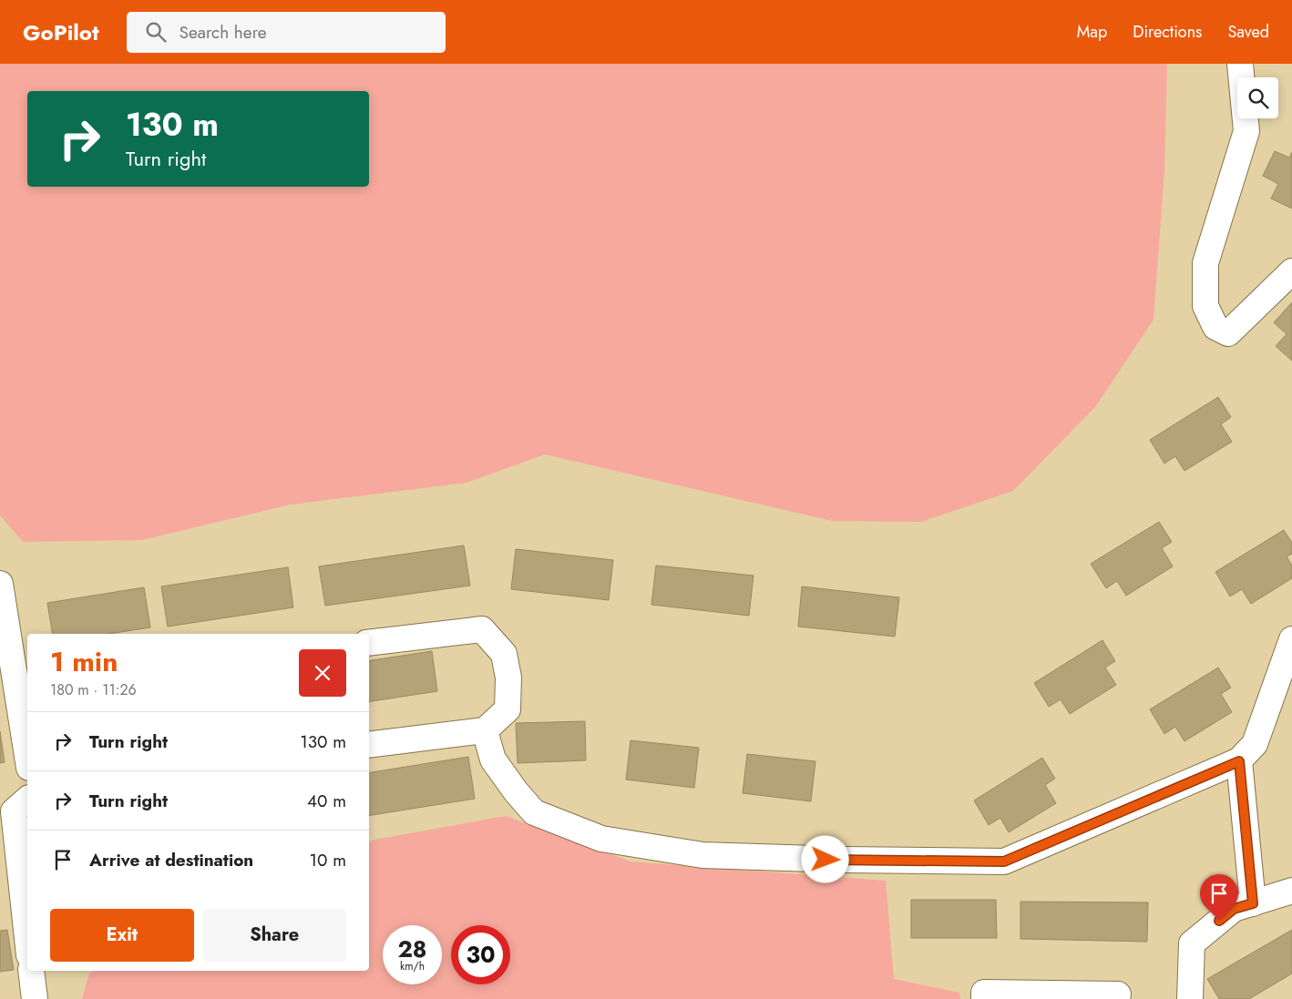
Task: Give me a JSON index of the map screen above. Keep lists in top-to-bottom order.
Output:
{
  "page": {
    "header": "GoPilot",
    "search": "Search here",
    "nav": ["Map", "Directions", "Saved"],
    "turn": ["130 m", "Turn right"],
    "heading": ["1 min", "180 m · 11:26"],
    "list": [
      {
        "name": "Turn right",
        "value": "130 m"
      },
      {
        "name": "Turn right",
        "value": "40 m"
      },
      {
        "name": "Arrive at destination",
        "value": "10 m"
      }
    ],
    "buttons": ["Exit", "Share"],
    "speed": "28 km/h",
    "limit": "30"
  }
}
